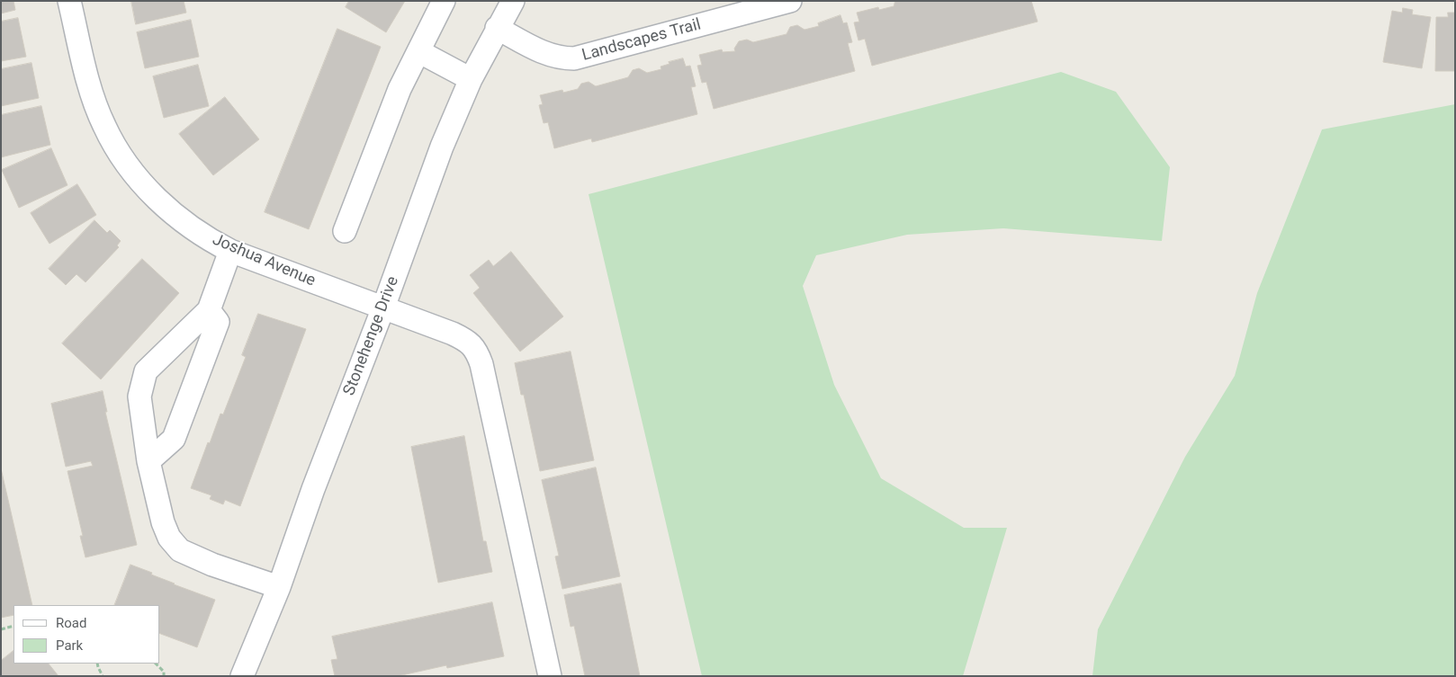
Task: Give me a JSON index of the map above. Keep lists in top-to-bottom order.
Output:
{
  "streets": {
    "street": ["Landscapes Trail", "Joshua Avenue", "Stonehenge Drive"]
  },
  "crossings": [
    ["Landscapes Trail", "Stonehenge Drive"],
    ["Joshua Avenue", "Stonehenge Drive"]
  ],
  "legend": ["Road", "Park"]
}
